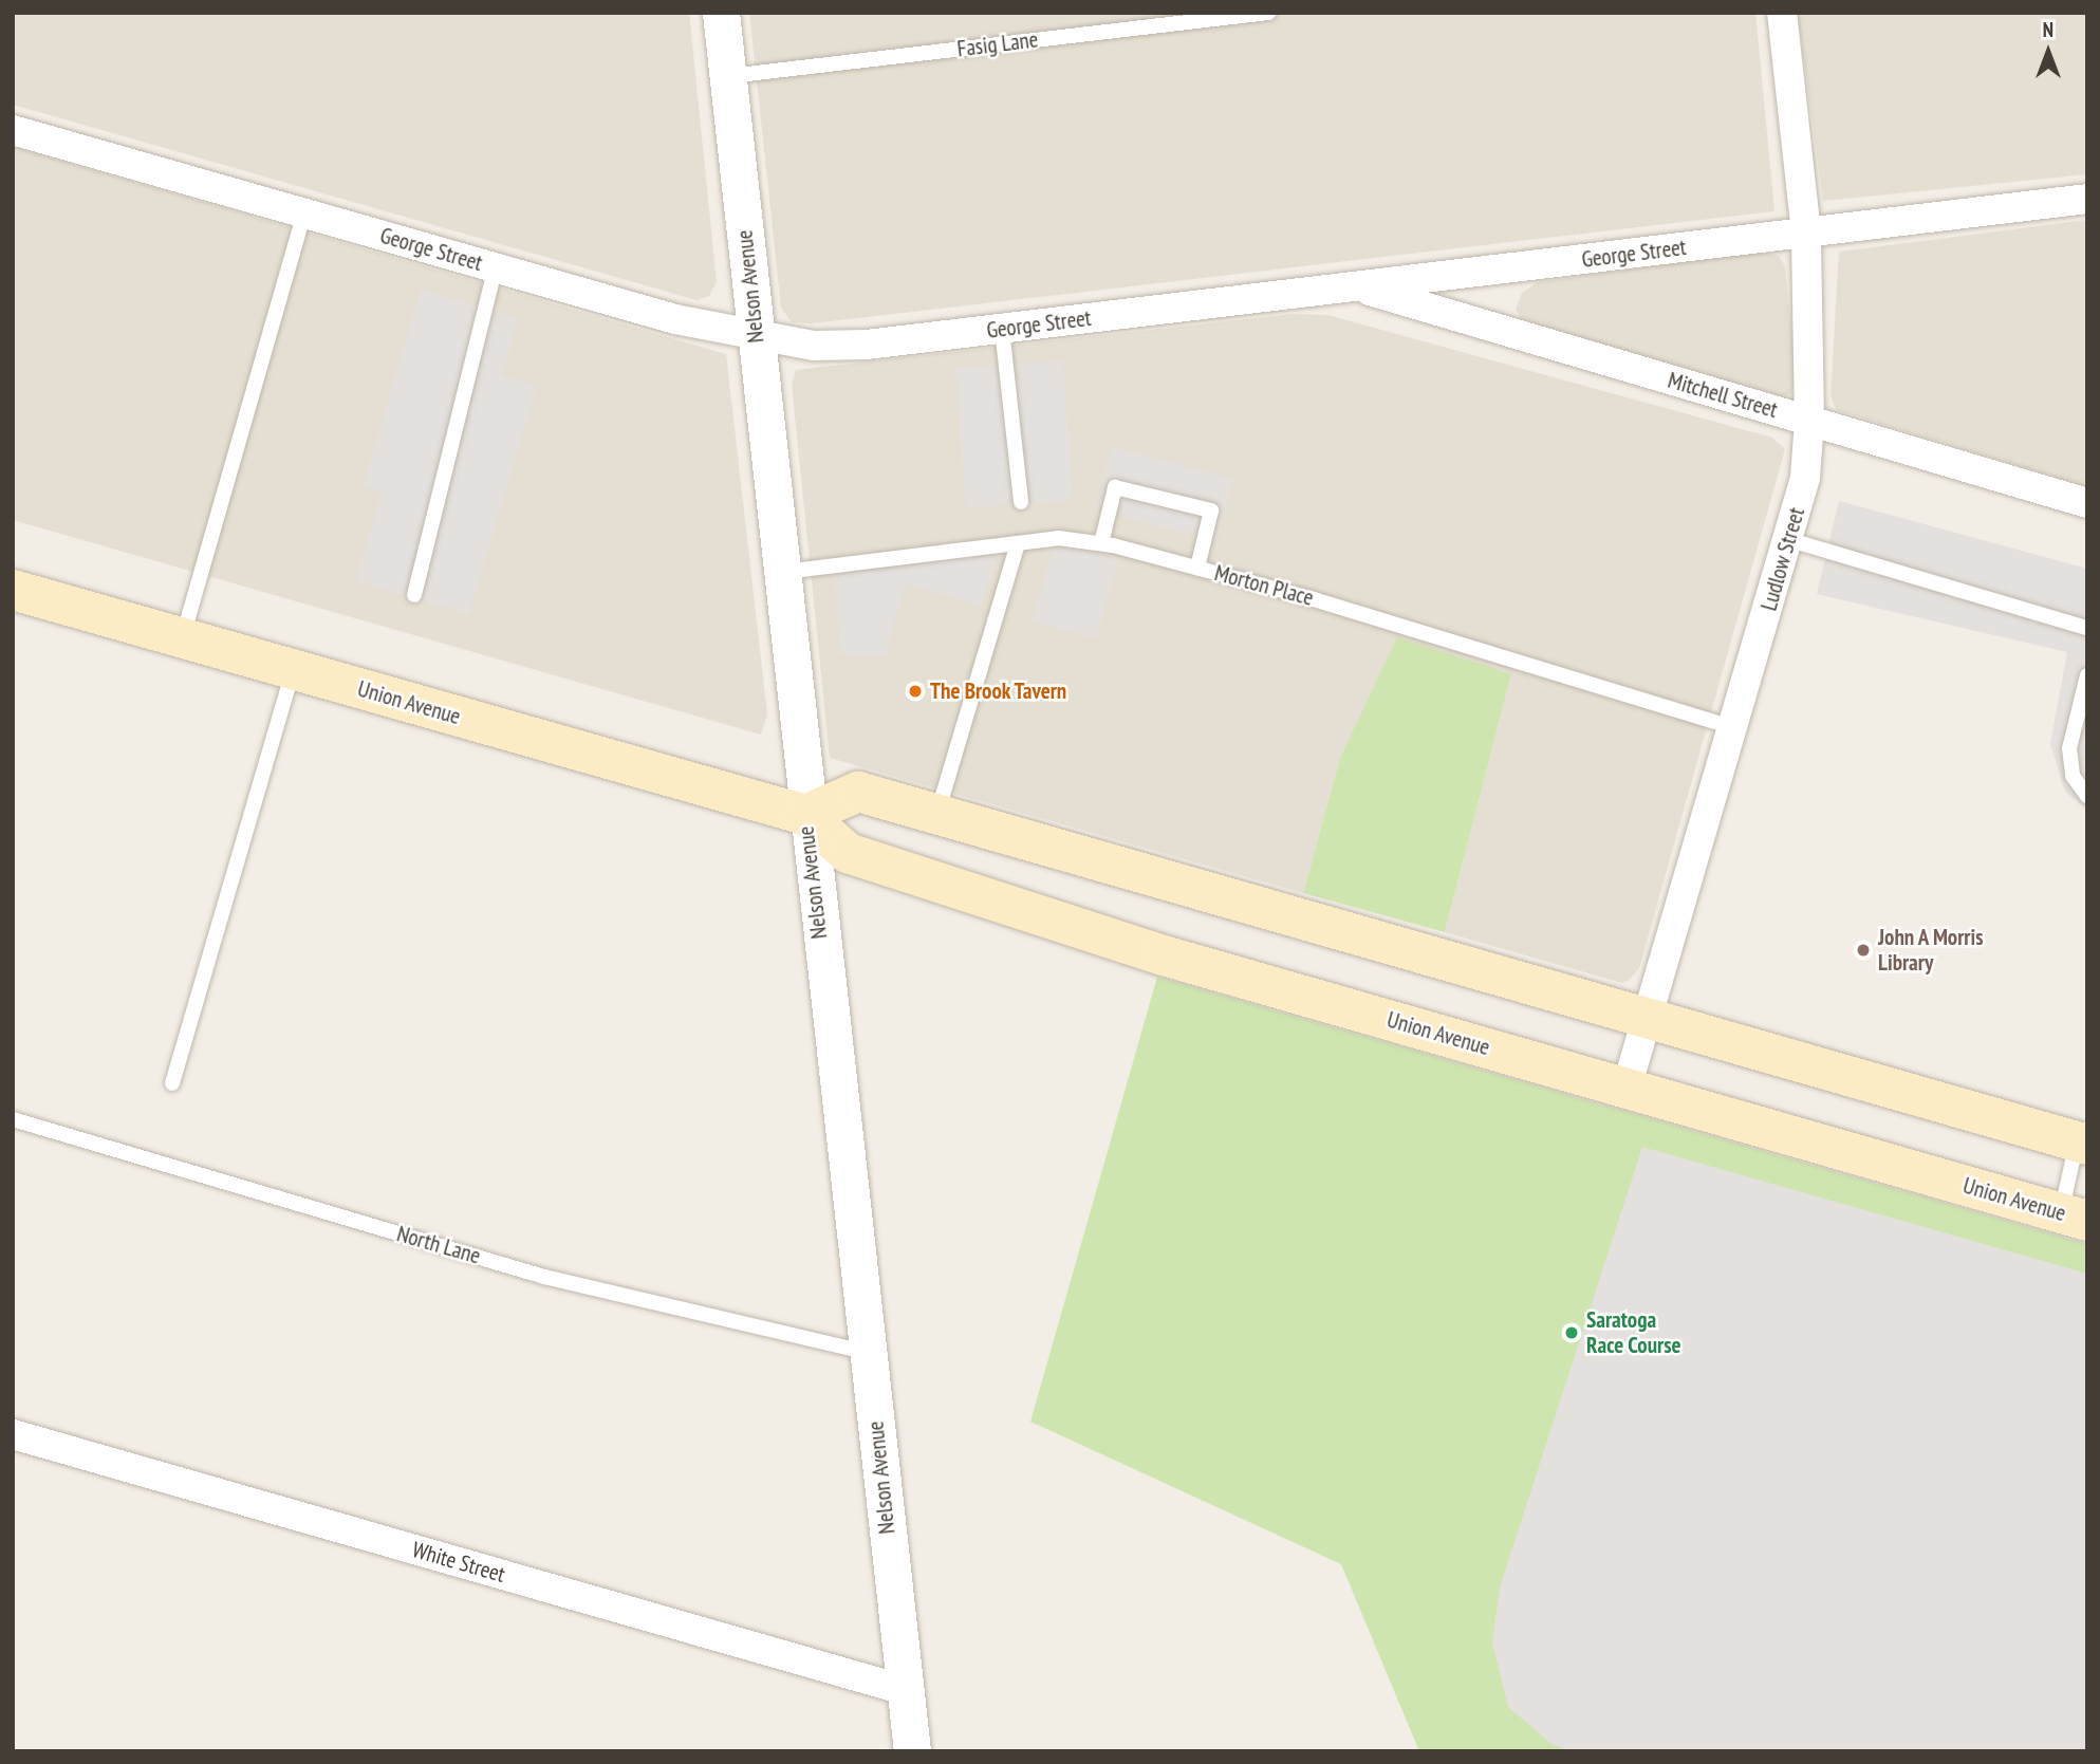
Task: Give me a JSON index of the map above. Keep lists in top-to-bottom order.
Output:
{
  "streets": {
    "main road": ["Union Avenue"],
    "street": [
      "George Street",
      "Nelson Avenue",
      "Mitchell Street",
      "Ludlow Street",
      "White Street"
    ],
    "lane": ["Fasig Lane", "Morton Place", "North Lane"]
  },
  "crossings": [
    ["Fasig Lane", "Nelson Avenue"],
    ["George Street", "Nelson Avenue"],
    ["George Street", "Mitchell Street"],
    ["George Street", "Ludlow Street"],
    ["Nelson Avenue", "Morton Place"],
    ["Nelson Avenue", "Union Avenue"],
    ["Nelson Avenue", "North Lane"],
    ["Nelson Avenue", "White Street"],
    ["Mitchell Street", "Ludlow Street"],
    ["Ludlow Street", "Morton Place"],
    ["Ludlow Street", "Union Avenue"]
  ],
  "places": ["The Brook Tavern", "John A Morris Library", "Saratoga Race Course"],
  "north": "top"
}
